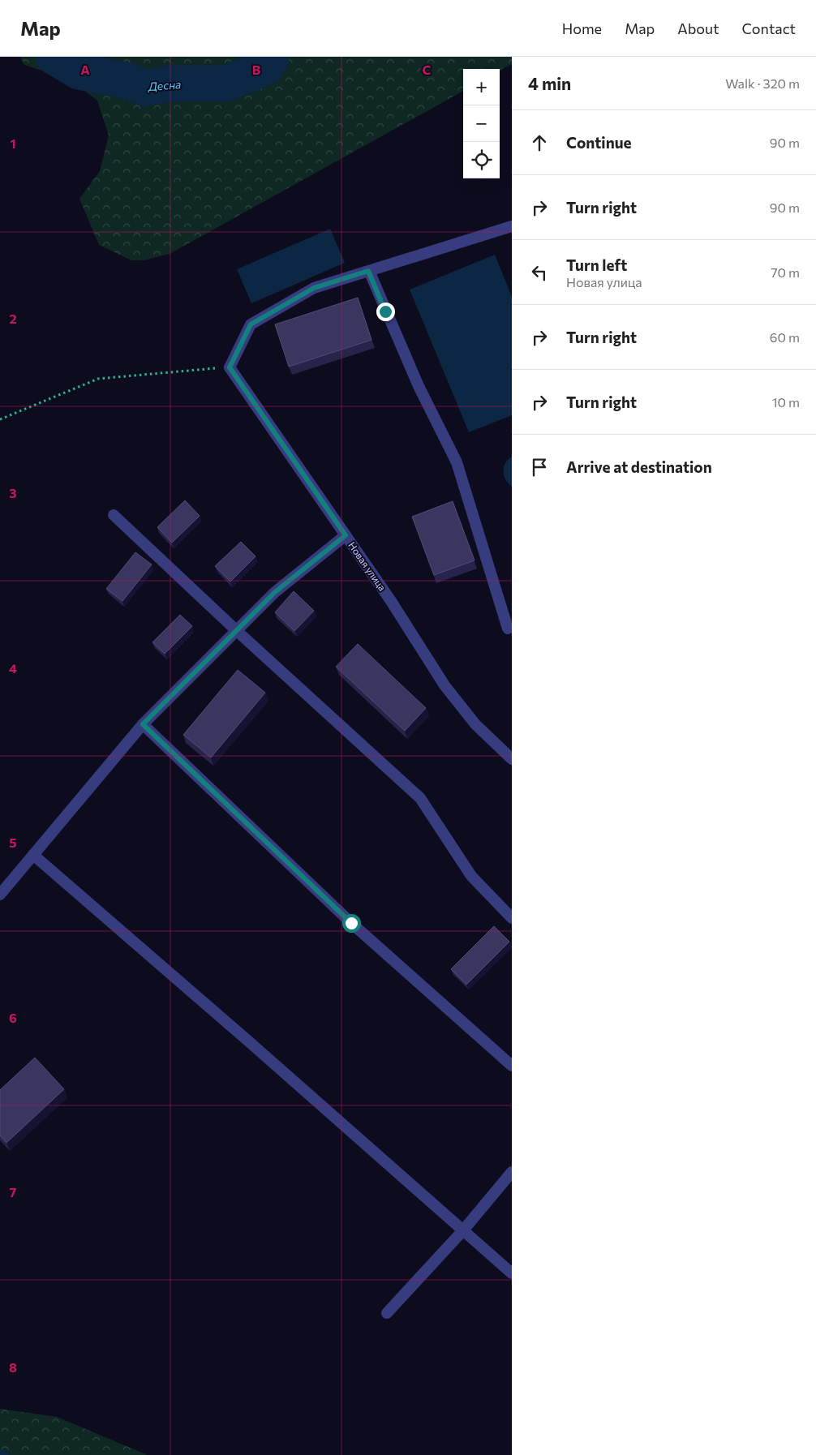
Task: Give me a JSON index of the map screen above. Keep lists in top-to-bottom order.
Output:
{
  "streets": {
    "street": ["Новая улица"]
  },
  "water": ["Десна"],
  "page": {
    "header": "Map",
    "nav": [
      "Home",
      "Map",
      "About",
      "Contact"
    ],
    "heading": ["4 min", "Walk · 320 m"],
    "map_buttons": ["+", "−"],
    "list": [
      ["Continue", "90 m"],
      ["Turn right", "90 m"],
      ["Turn left", "Новая улица", "70 m"],
      ["Turn right", "60 m"],
      ["Turn right", "10 m"],
      "Arrive at destination"
    ]
  },
  "grid": {
    "columns": ["A", "B", "C"],
    "rows": [
      "1",
      "2",
      "3",
      "4",
      "5",
      "6",
      "7",
      "8"
    ]
  }
}
